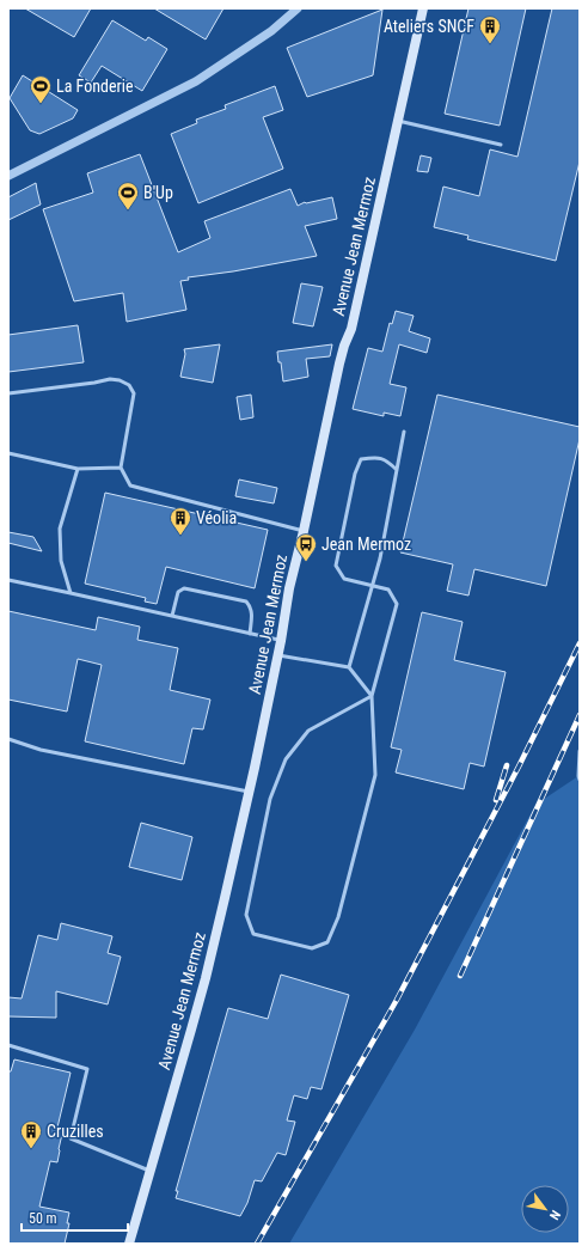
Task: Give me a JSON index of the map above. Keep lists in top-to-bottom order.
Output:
{
  "streets": {
    "main road": ["Avenue Jean Mermoz"]
  },
  "places": {
    "building": ["Ateliers SNCF", "Véolia", "Cruzilles"],
    "sports": ["La Fonderie", "B'Up"],
    "bus stop": ["Jean Mermoz"]
  },
  "scale_bar": "50 m",
  "north": "bottom right"
}
